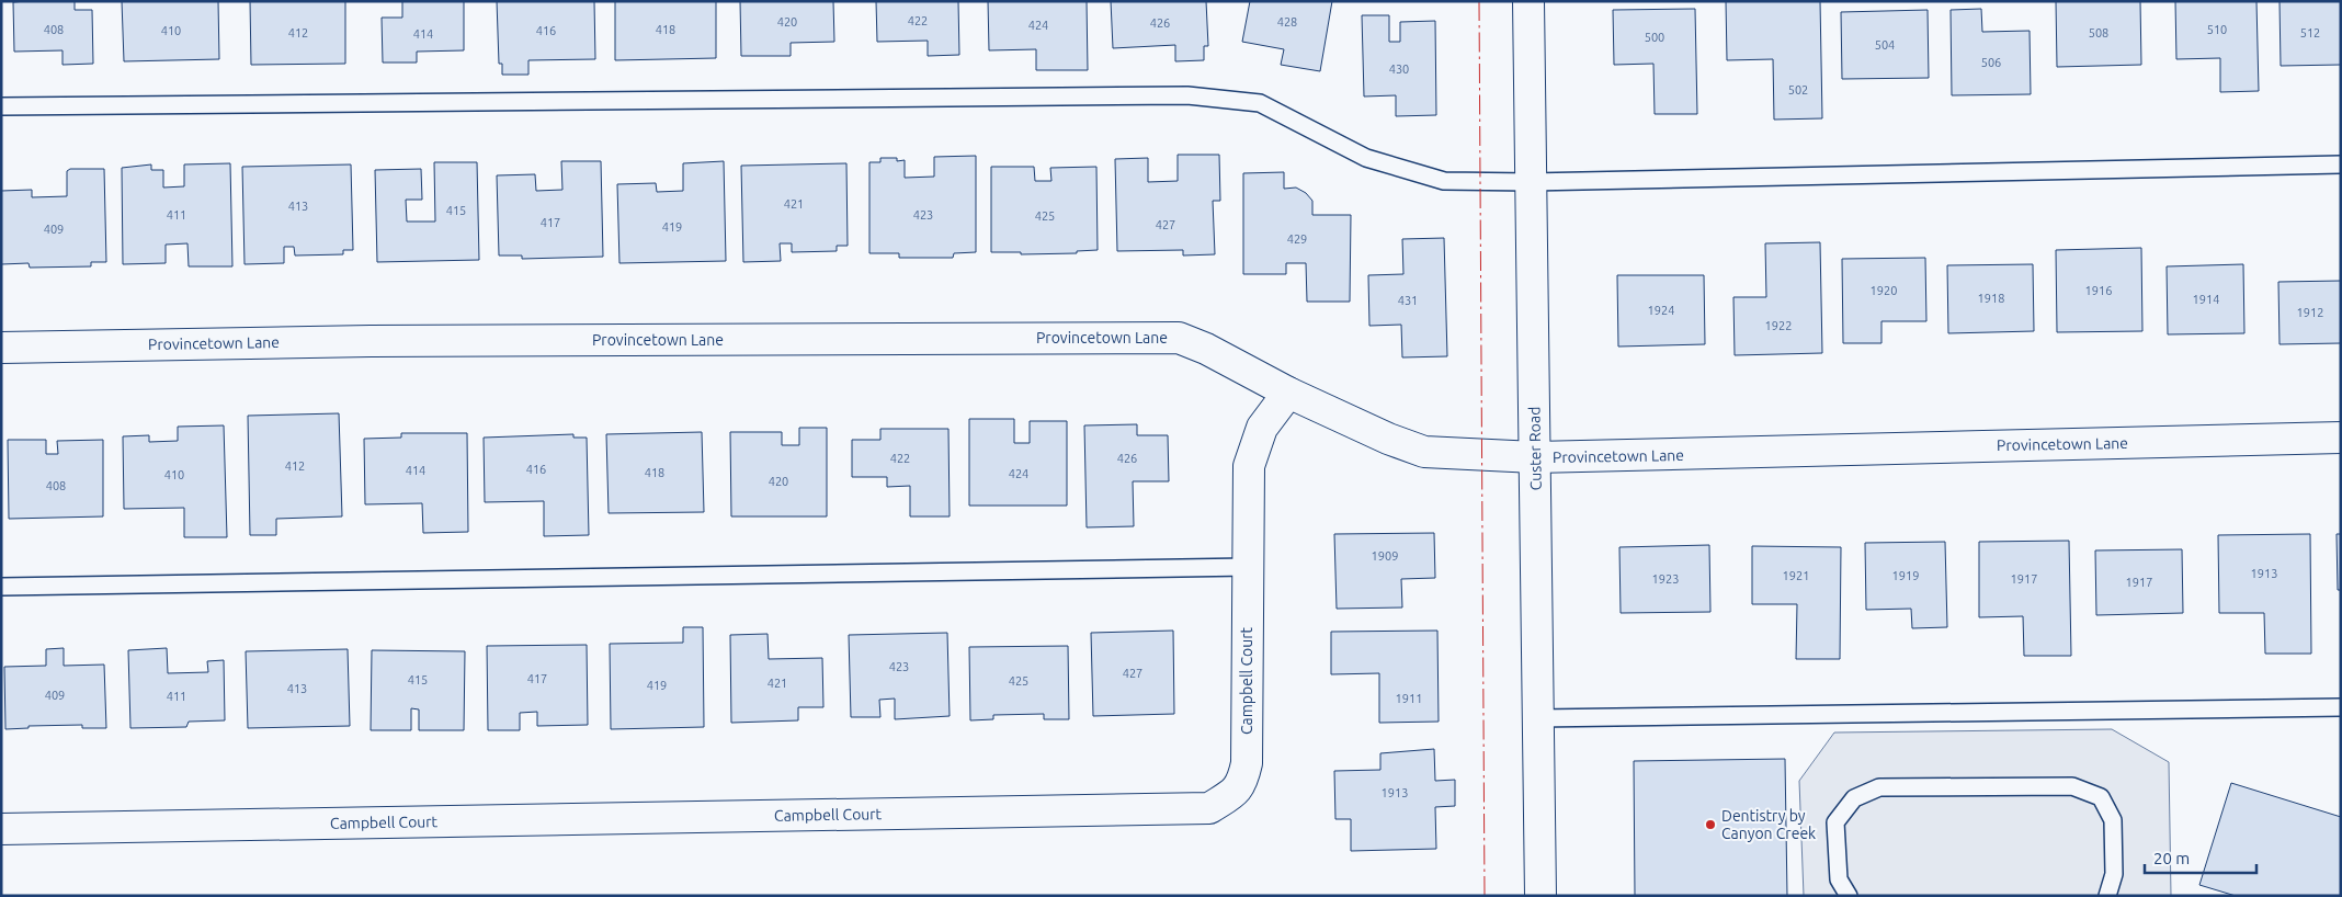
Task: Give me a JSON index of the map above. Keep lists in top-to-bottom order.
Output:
{
  "streets": {
    "street": ["Provincetown Lane", "Custer Road", "Campbell Court"]
  },
  "crossings": [
    ["Provincetown Lane", "Custer Road"],
    ["Provincetown Lane", "Campbell Court"]
  ],
  "places": ["Dentistry by Canyon Creek"],
  "house_numbers": [
    "422",
    "420",
    "428",
    "426",
    "424",
    "408",
    "418",
    "510",
    "410",
    "416",
    "412",
    "508",
    "512",
    "414",
    "500",
    "504",
    "506",
    "430",
    "502",
    "421",
    "413",
    "415",
    "411",
    "423",
    "425",
    "417",
    "427",
    "419",
    "409",
    "429",
    "1920",
    "1916",
    "1918",
    "1914",
    "431",
    "1924",
    "1912",
    "1922",
    "422",
    "426",
    "412",
    "416",
    "414",
    "418",
    "424",
    "410",
    "420",
    "408",
    "1909",
    "1913",
    "1921",
    "1919",
    "1923",
    "1917",
    "1917",
    "423",
    "427",
    "417",
    "415",
    "425",
    "421",
    "419",
    "413",
    "409",
    "411",
    "1911",
    "1913"
  ],
  "scale_bar": "20 m"
}
